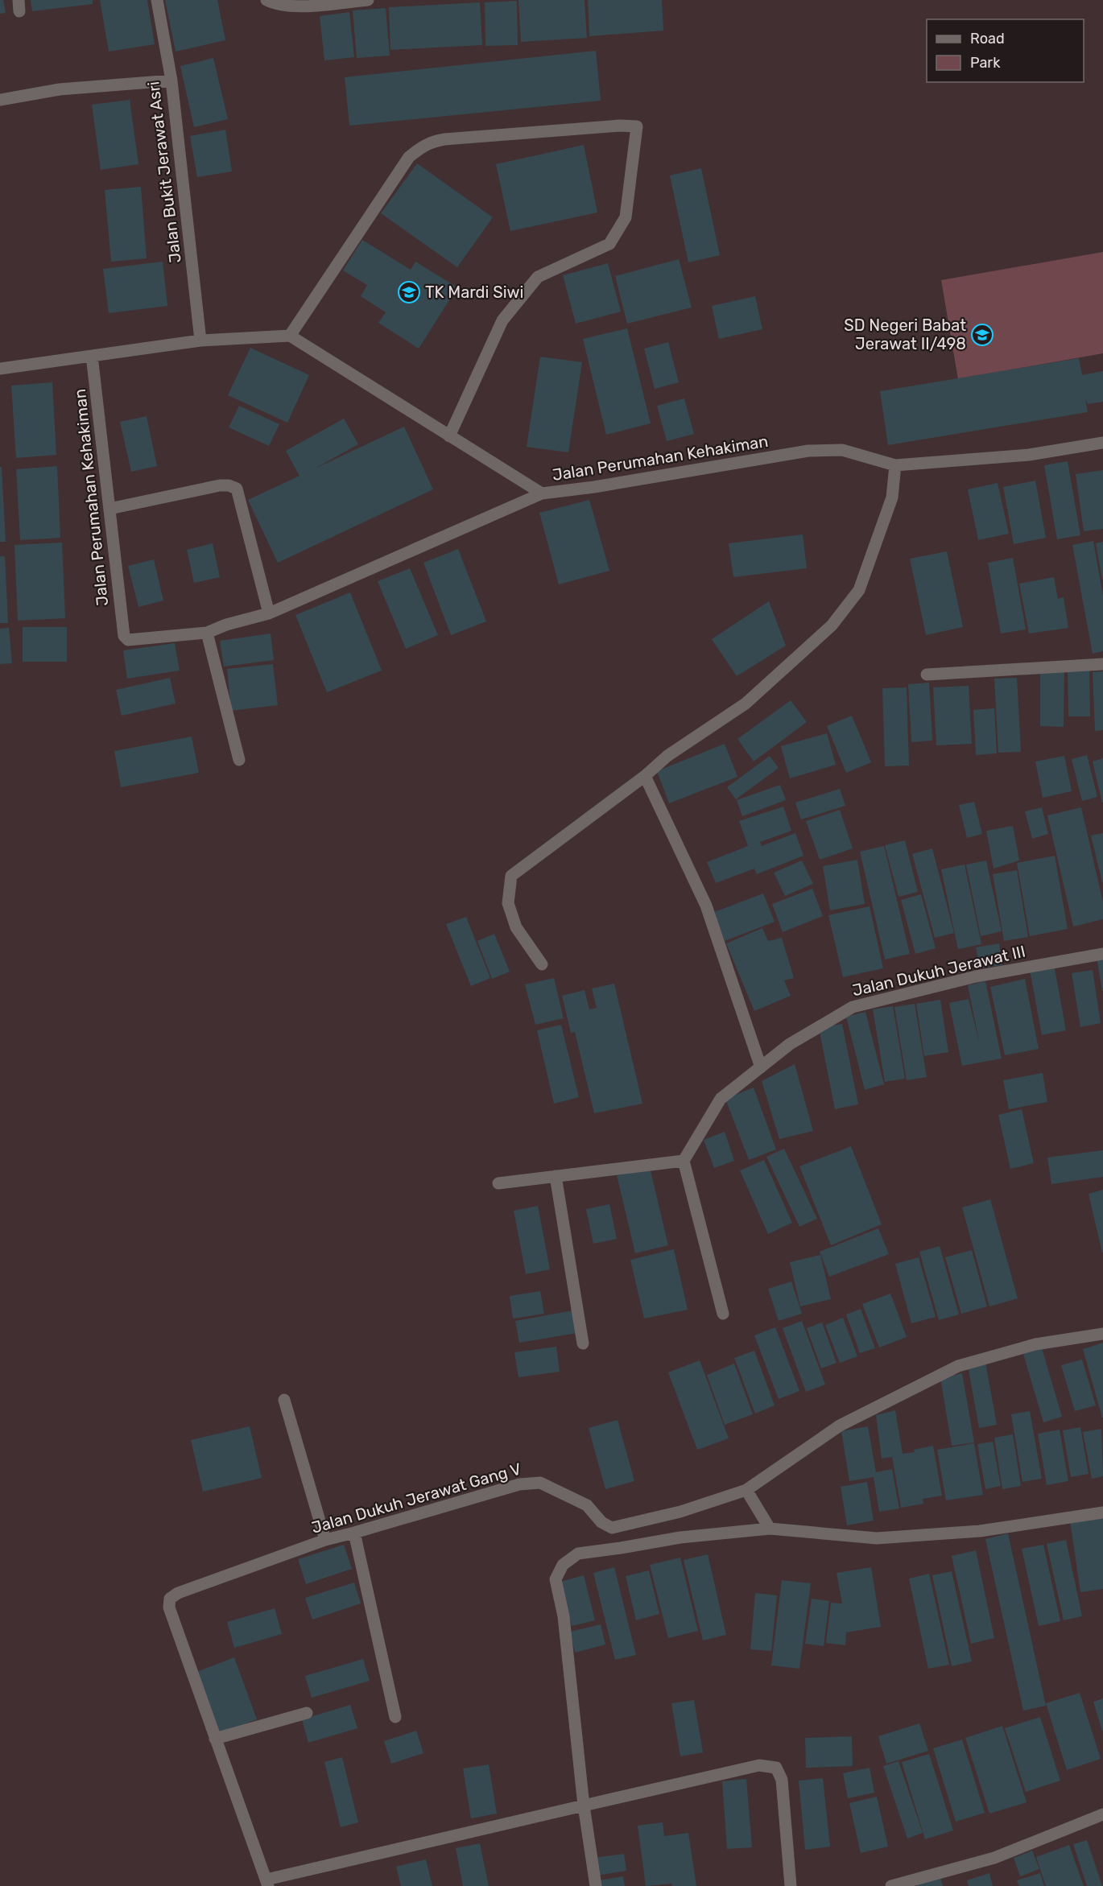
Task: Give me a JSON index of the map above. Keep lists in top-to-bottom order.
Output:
{
  "streets": {
    "street": [
      "Jalan Bukit Jerawat Asri",
      "Jalan Perumahan Kehakiman",
      "Jalan Dukuh Jerawat III",
      "Jalan Dukuh Jerawat Gang V"
    ]
  },
  "places": {
    "school or university": ["TK Mardi Siwi", "SD Negeri Babat Jerawat II/498"]
  },
  "legend": ["Road", "Park"]
}
